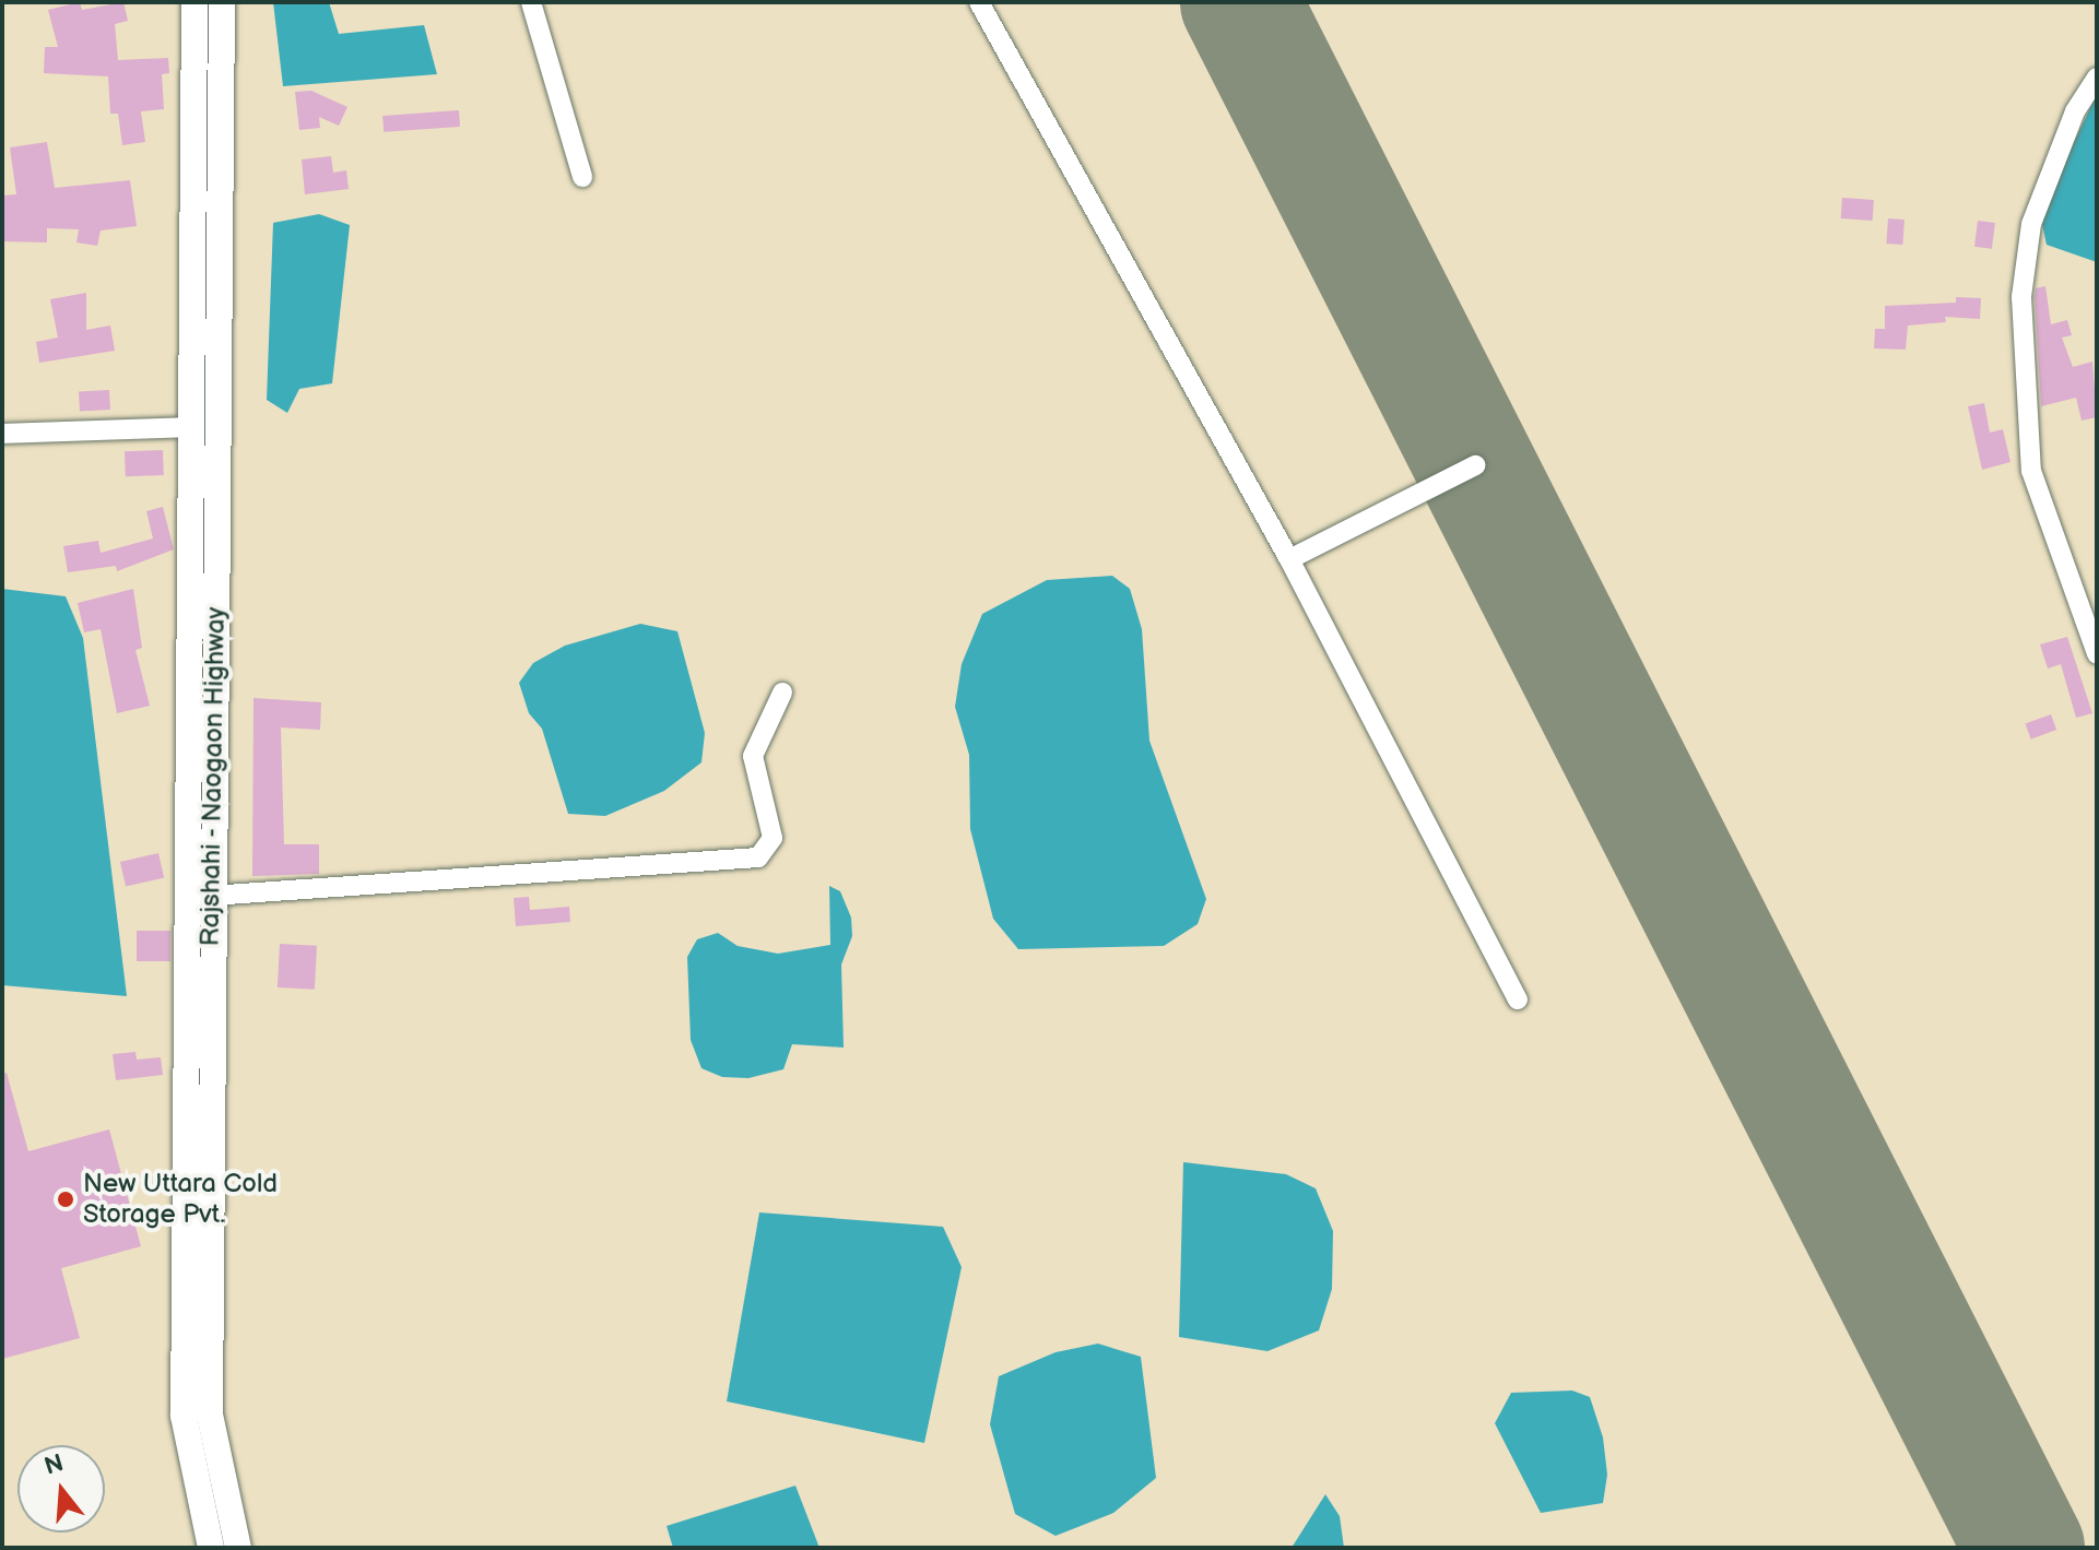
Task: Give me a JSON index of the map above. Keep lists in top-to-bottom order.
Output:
{
  "streets": {
    "main road": ["Rajshahi - Naogaon Highway"]
  },
  "places": ["New Uttara Cold Storage Pvt."],
  "north": "top"
}
